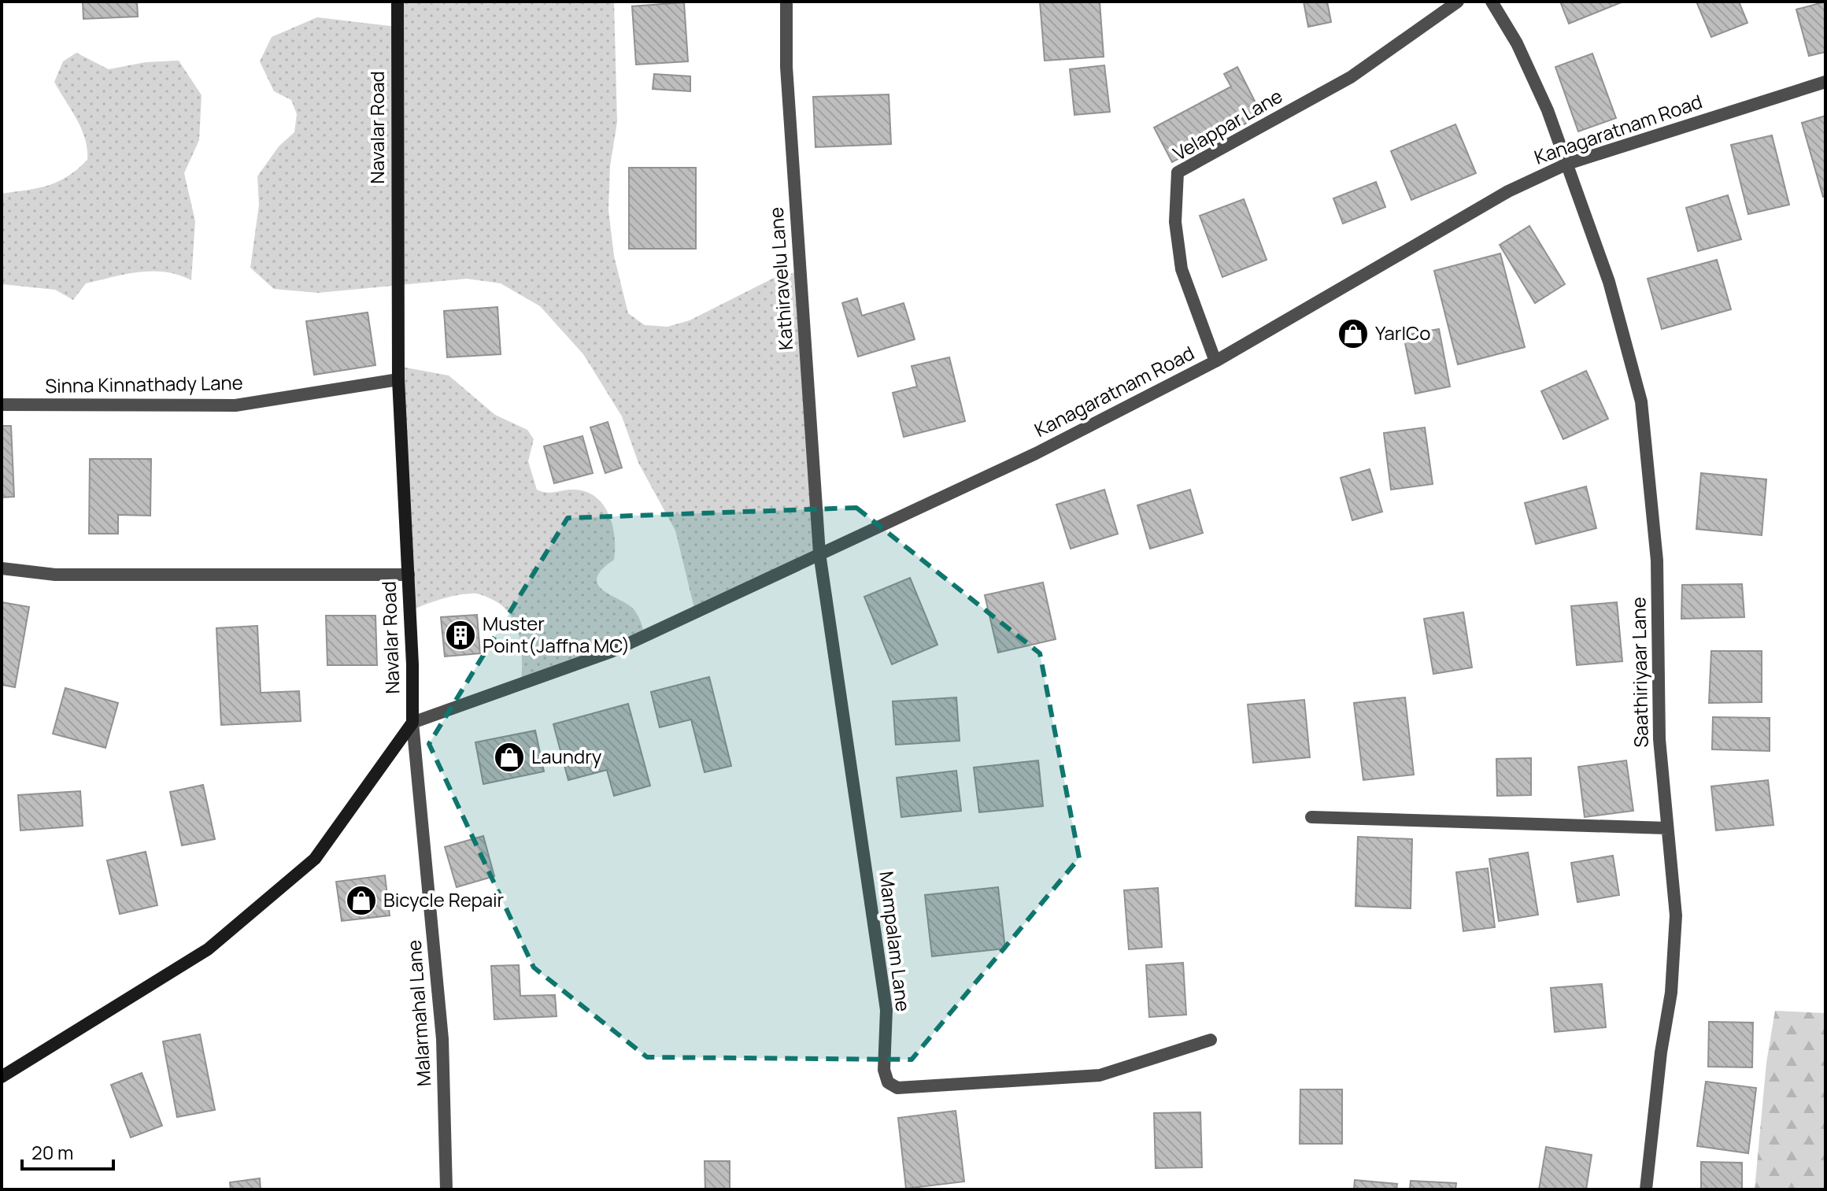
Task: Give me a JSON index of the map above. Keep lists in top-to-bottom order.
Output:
{
  "streets": {
    "street": [
      "Velappar Lane",
      "Navalar Road",
      "Kanagaratnam Road",
      "Kathiravelu Lane",
      "Sinna Kinnathady Lane",
      "Saathiriyaar Lane",
      "Mampalam Lane",
      "Malarmahal Lane"
    ]
  },
  "crossings": [
    ["Velappar Lane", "Kanagaratnam Road"],
    ["Navalar Road", "Kanagaratnam Road"],
    ["Navalar Road", "Sinna Kinnathady Lane"],
    ["Navalar Road", "Malarmahal Lane"],
    ["Kanagaratnam Road", "Kathiravelu Lane"],
    ["Kanagaratnam Road", "Saathiriyaar Lane"],
    ["Kanagaratnam Road", "Mampalam Lane"],
    ["Kanagaratnam Road", "Malarmahal Lane"],
    ["Kathiravelu Lane", "Mampalam Lane"]
  ],
  "places": {
    "shop": ["YarlCo", "Laundry", "Bicycle Repair"],
    "building": ["Muster Point(Jaffna MC)"]
  },
  "scale_bar": "20 m"
}
